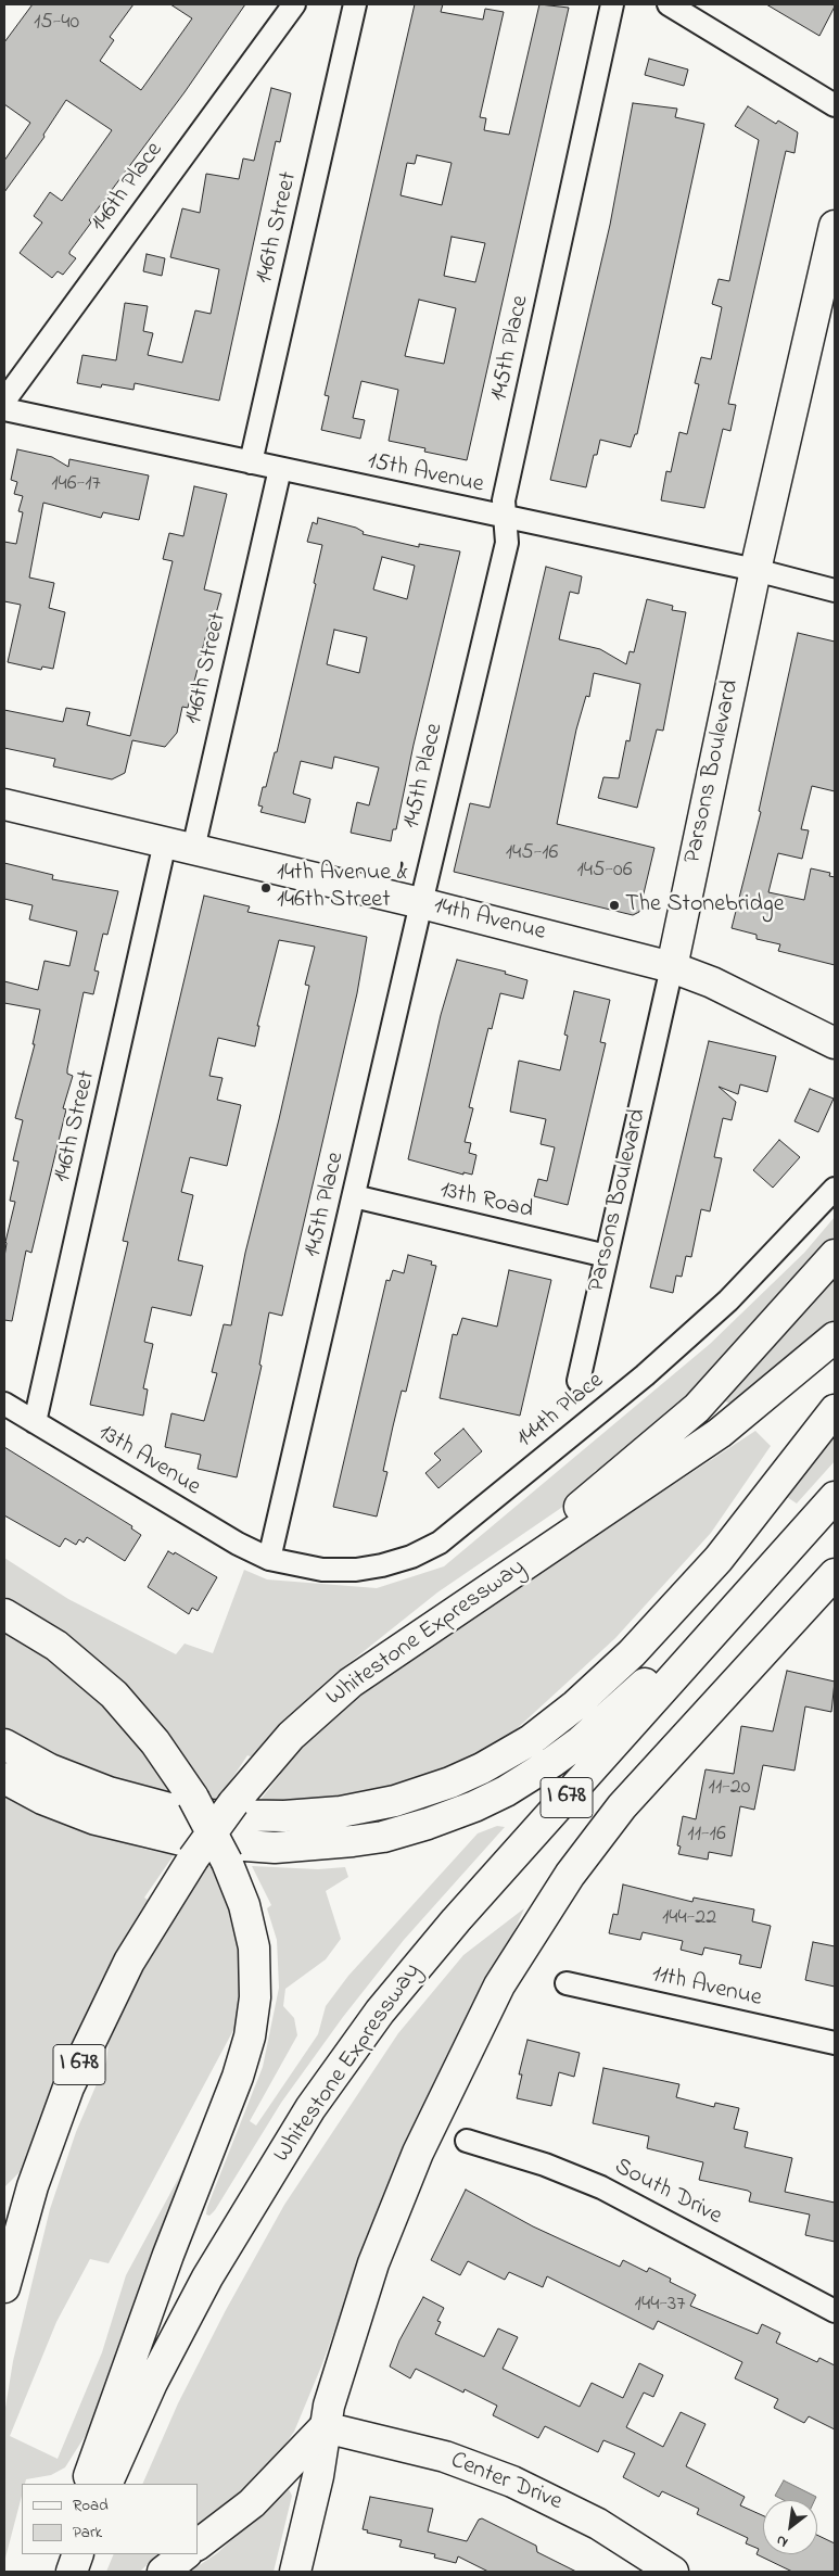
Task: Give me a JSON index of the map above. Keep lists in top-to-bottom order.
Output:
{
  "streets": {
    "main road": [
      "Parsons Boulevard",
      "14th Avenue",
      "Whitestone Expressway",
      "I 678",
      "Center Drive"
    ],
    "street": [
      "146th Place",
      "146th Street",
      "145th Place",
      "15th Avenue",
      "13th Road",
      "144th Place",
      "13th Avenue",
      "11th Avenue",
      "South Drive"
    ]
  },
  "crossings": [
    ["146th Street", "15th Avenue"],
    ["146th Street", "14th Avenue"],
    ["146th Street", "13th Avenue"],
    ["145th Place", "15th Avenue"],
    ["145th Place", "14th Avenue"],
    ["145th Place", "13th Road"],
    ["145th Place", "144th Place"],
    ["145th Place", "13th Avenue"],
    ["15th Avenue", "Parsons Boulevard"],
    ["Parsons Boulevard", "14th Avenue"],
    ["Parsons Boulevard", "13th Road"],
    ["144th Place", "13th Avenue"]
  ],
  "places": ["14th Avenue & 146th Street", "The Stonebridge"],
  "house_numbers": [
    "15-40",
    "146-17",
    "145-16",
    "145-06",
    "11-20",
    "11-16",
    "144-22",
    "144-37"
  ],
  "legend": ["Road", "Park"],
  "north": "bottom left"
}
